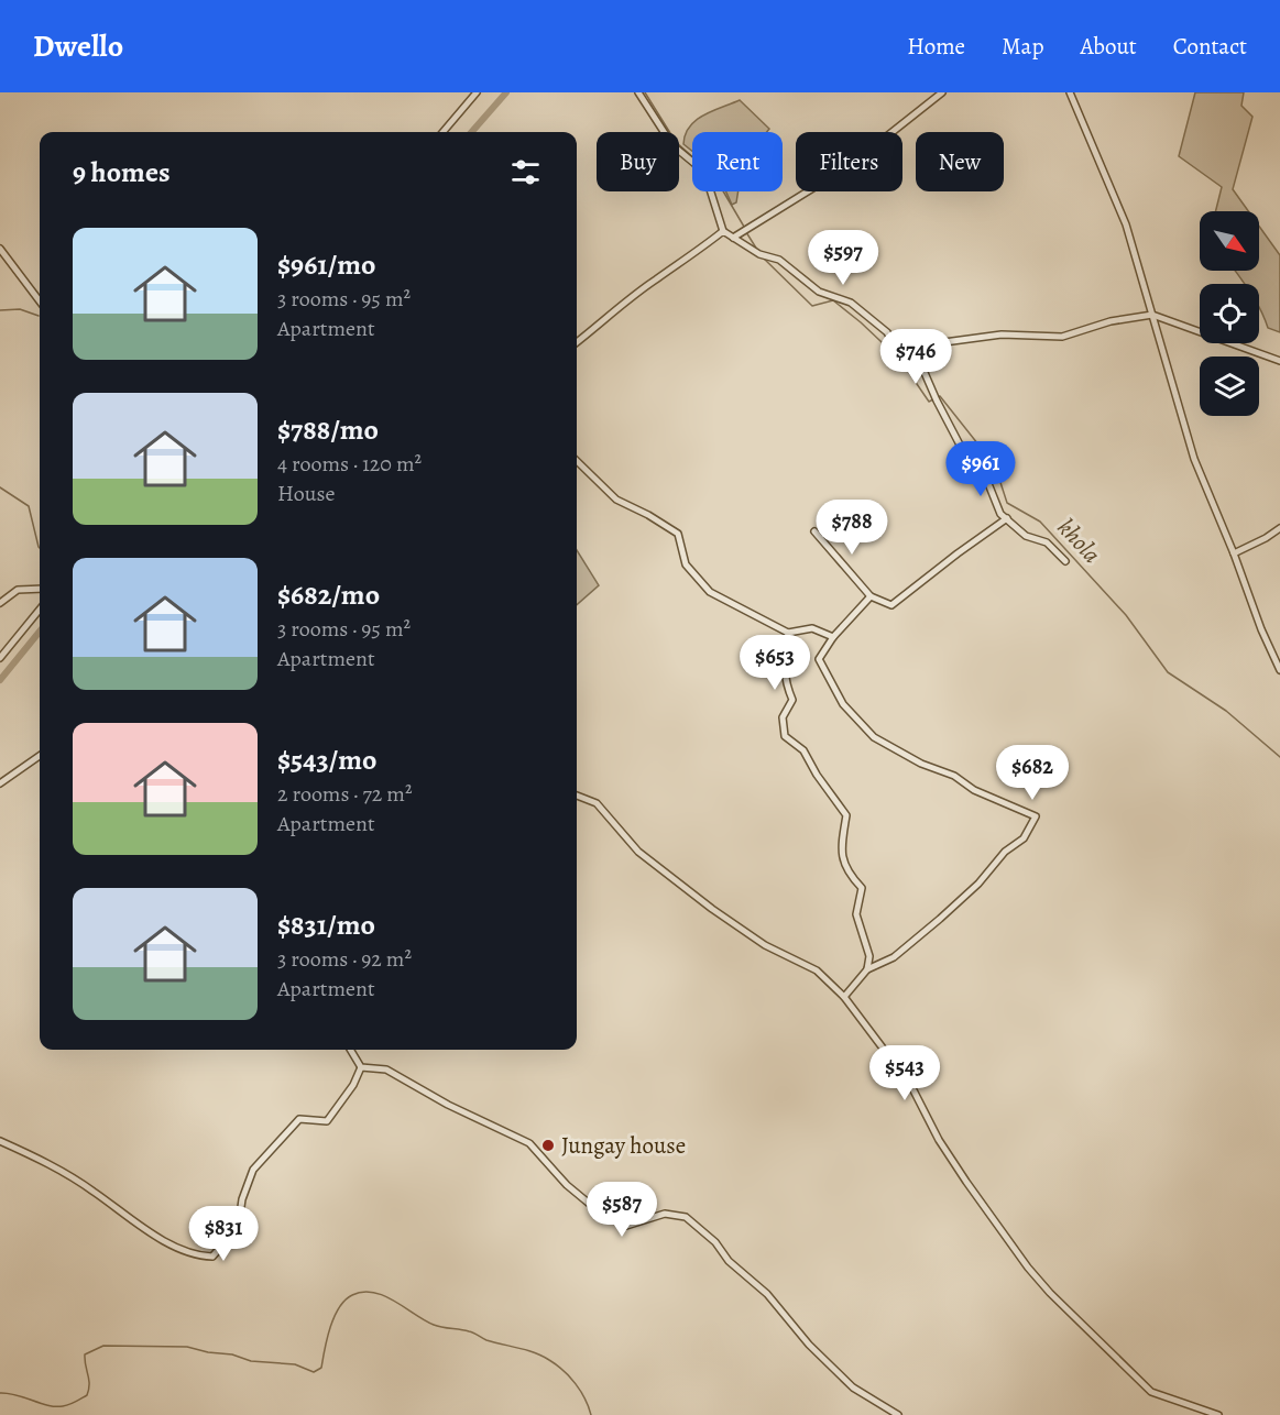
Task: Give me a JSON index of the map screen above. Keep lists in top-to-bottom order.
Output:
{
  "water": ["khola"],
  "places": ["Jungay house"],
  "north": "bottom right",
  "page": {
    "header": "Dwello",
    "nav": [
      "Home",
      "Map",
      "About",
      "Contact"
    ],
    "chip": [
      "Buy",
      "Rent",
      "Filters",
      "New"
    ],
    "heading": "9 homes",
    "list": [
      {
        "name": "$961/mo",
        "note": "3 rooms · 95 m² · Apartment"
      },
      {
        "name": "$788/mo",
        "note": "4 rooms · 120 m² · House"
      },
      {
        "name": "$682/mo",
        "note": "3 rooms · 95 m² · Apartment"
      },
      {
        "name": "$543/mo",
        "note": "2 rooms · 72 m² · Apartment"
      },
      {
        "name": "$831/mo",
        "note": "3 rooms · 92 m² · Apartment"
      }
    ],
    "price": [
      "$597",
      "$746",
      "$961",
      "$788",
      "$653",
      "$682",
      "$543",
      "$587",
      "$831"
    ]
  }
}
